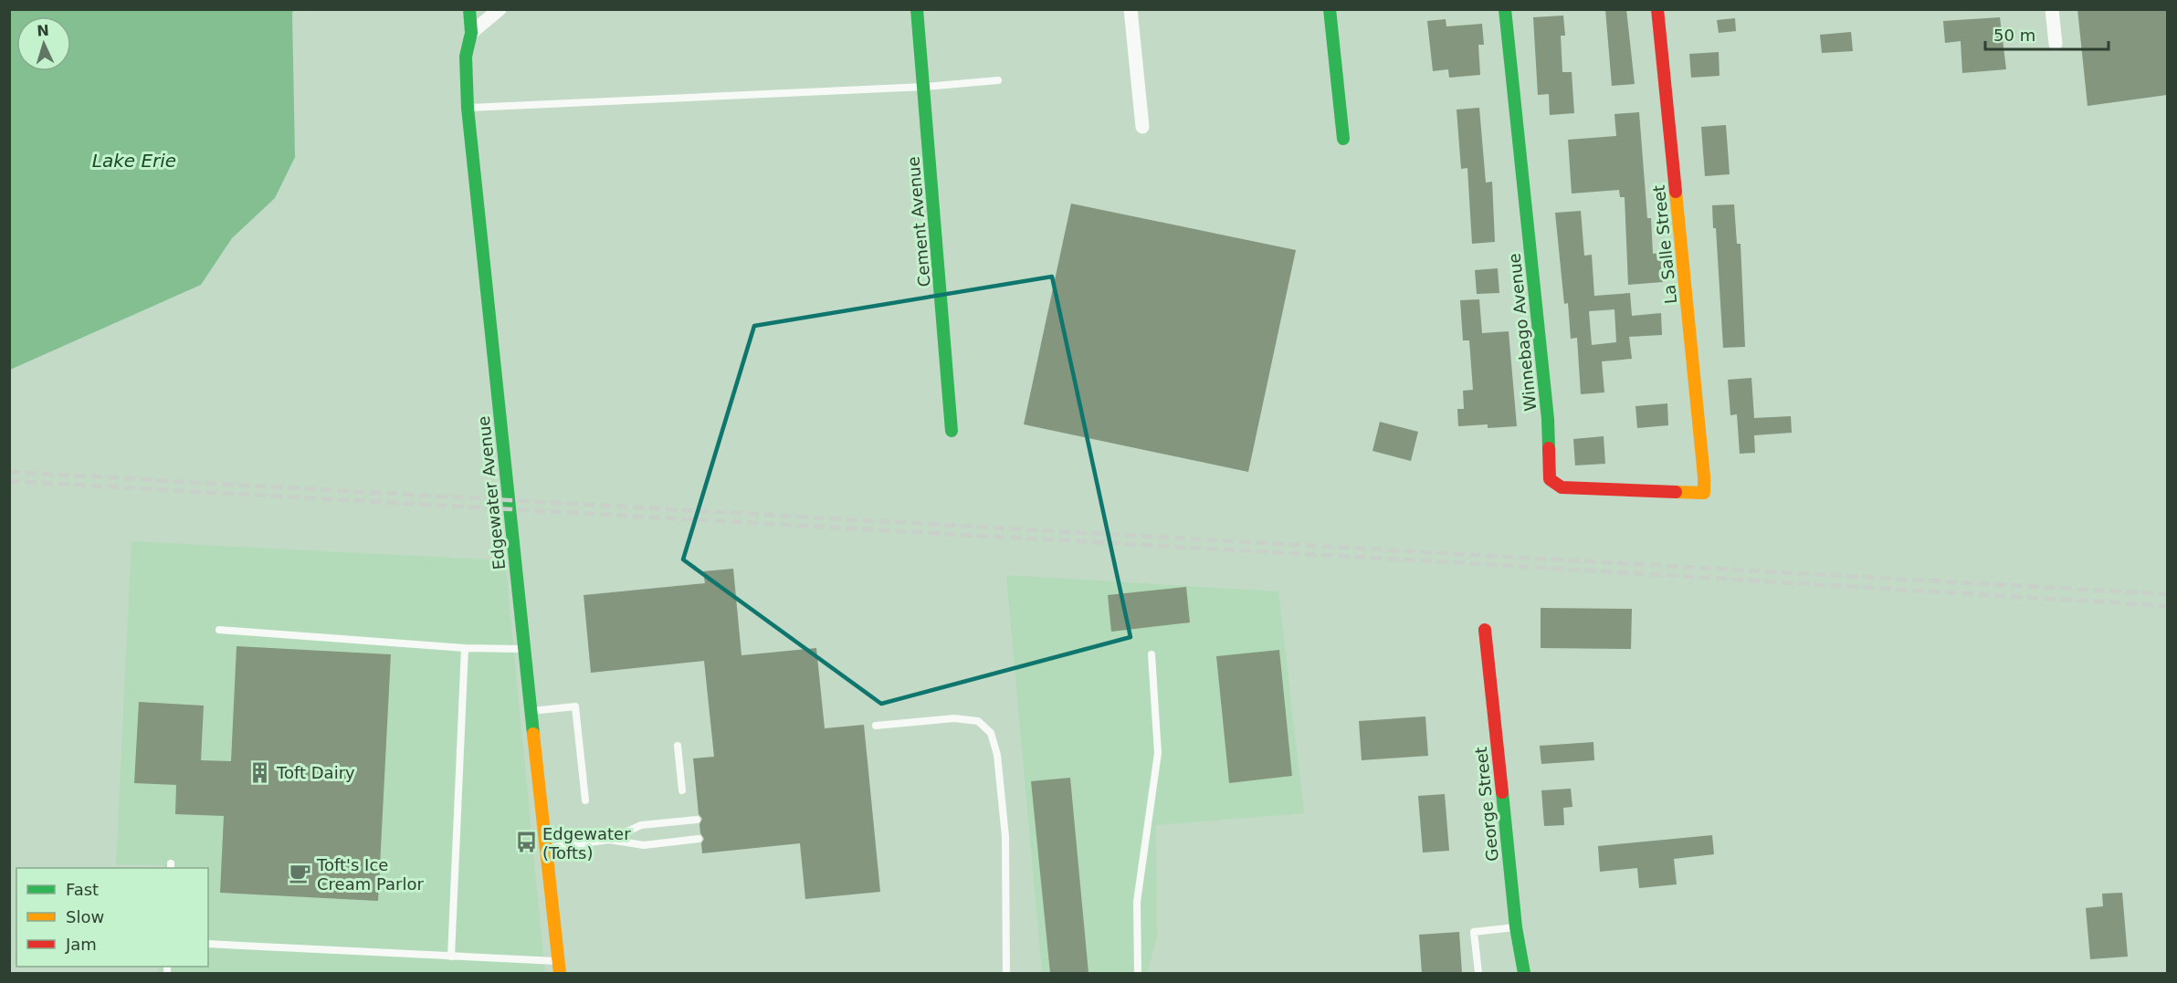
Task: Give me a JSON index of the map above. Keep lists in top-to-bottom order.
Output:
{
  "streets": {
    "street": [
      "Cement Avenue",
      "La Salle Street",
      "Winnebago Avenue",
      "Edgewater Avenue",
      "George Street"
    ]
  },
  "crossings": [
    ["La Salle Street", "Winnebago Avenue"]
  ],
  "water": ["Lake Erie"],
  "places": {
    "building": ["Toft Dairy"],
    "bus stop": ["Edgewater (Tofts)"],
    "cafe": ["Toft's Ice Cream Parlor"]
  },
  "legend": ["Fast", "Slow", "Jam"],
  "scale_bar": "50 m",
  "north": "top"
}
